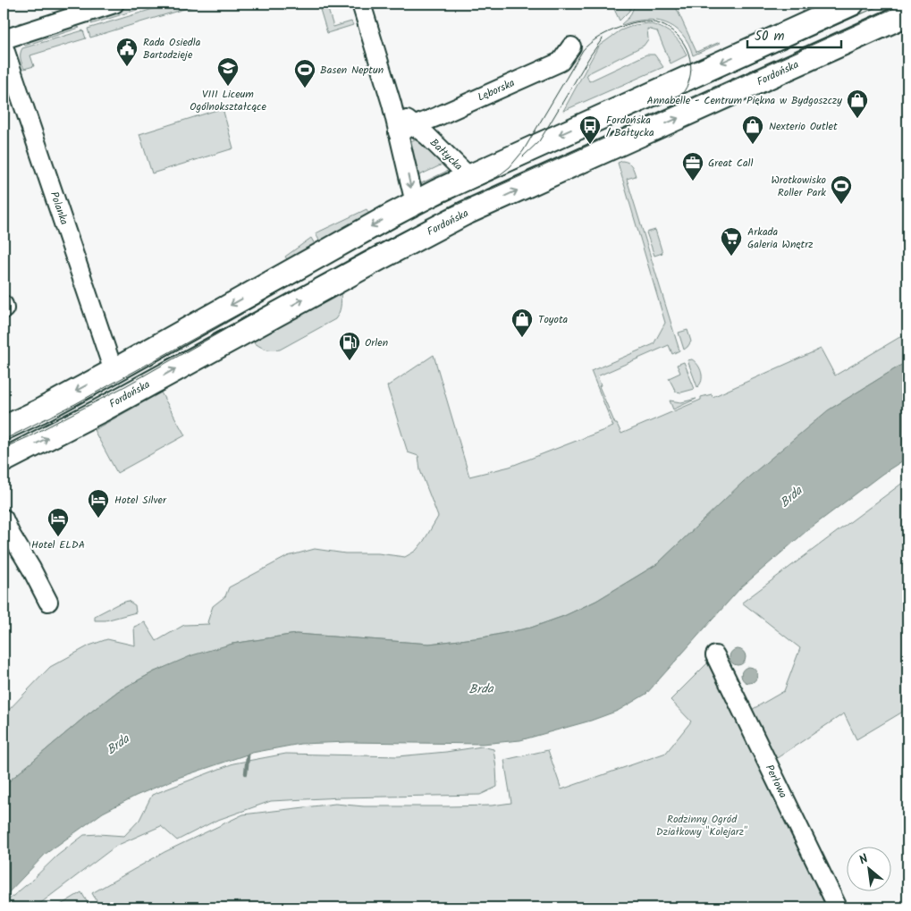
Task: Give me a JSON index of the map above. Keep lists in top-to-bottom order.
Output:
{
  "streets": {
    "main road": ["Fordońska", "Bałtycka"],
    "street": ["Lęborska", "Polanka", "Perłowa"]
  },
  "crossings": [
    ["Fordońska", "Bałtycka"],
    ["Lęborska", "Bałtycka"]
  ],
  "water": ["Brda"],
  "parks": ["Rodzinny Ogród Działkowy \"Kolejarz\""],
  "places": {
    "public building": ["Rada Osiedla Bartodzieje"],
    "school or university": ["VIII Liceum Ogólnokształcące"],
    "sports": ["Basen Neptun", "Wrotkowisko Roller Park"],
    "shop": ["Annabelle - Centrum Piękna w Bydgoszczy", "Nexterio Outlet", "Toyota"],
    "bus stop": ["Fordońska / Bałtycka"],
    "office": ["Great Call"],
    "supermarket": ["Arkada Galeria Wnętrz"],
    "fuel station": ["Orlen"],
    "hotel": ["Hotel Silver", "Hotel ELDA"]
  },
  "scale_bar": "50 m",
  "north": "top left"
}
